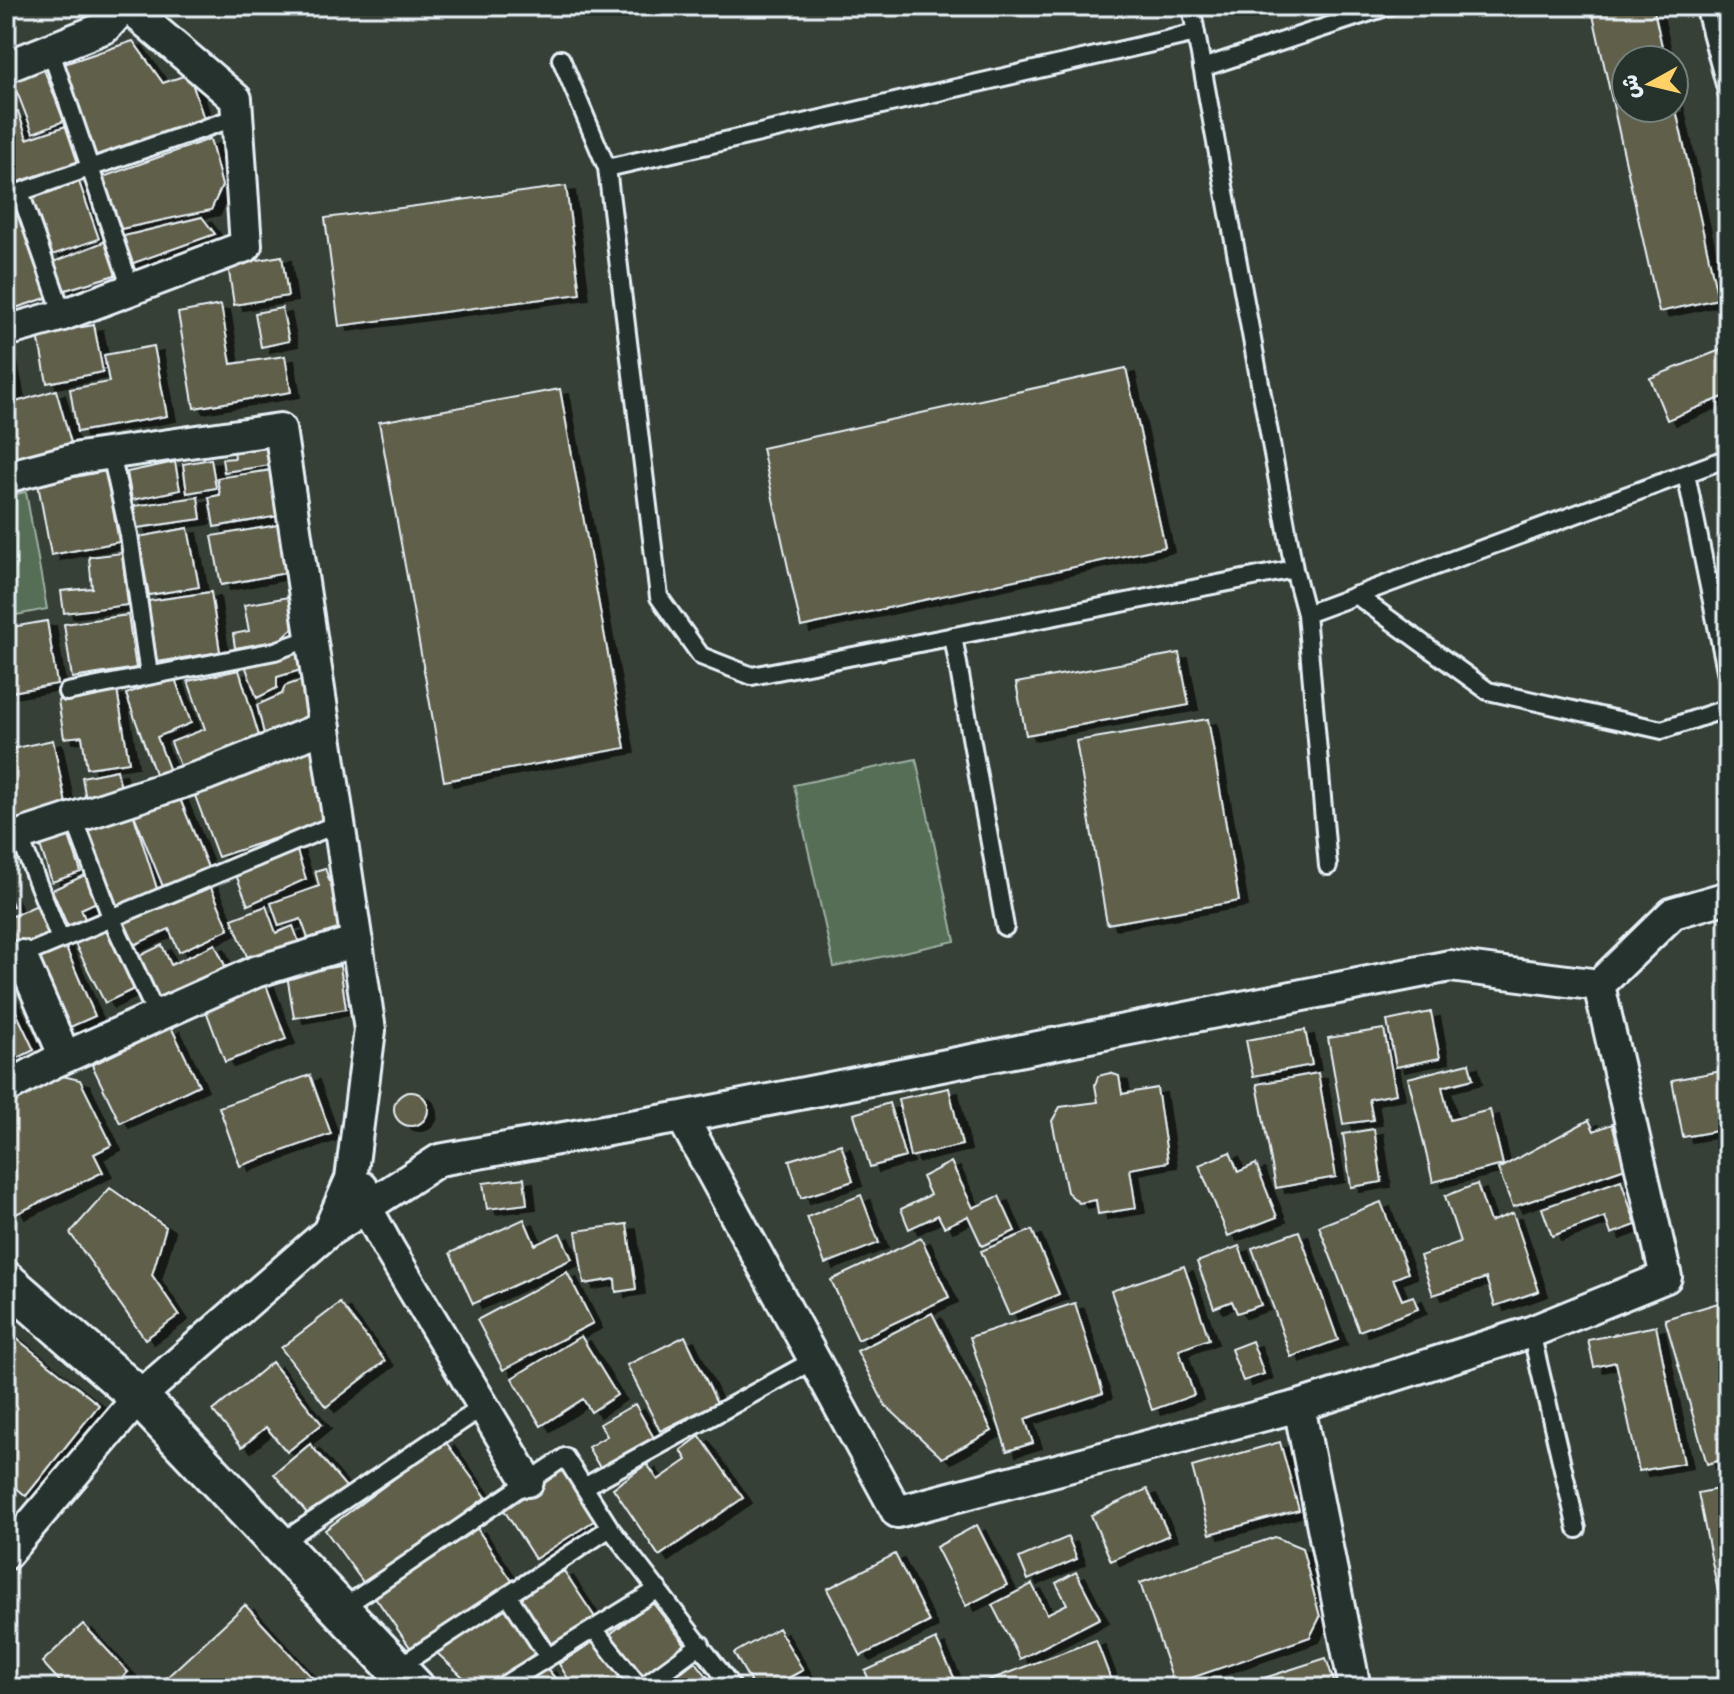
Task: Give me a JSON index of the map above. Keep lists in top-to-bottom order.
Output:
{
  "north": "left"
}
